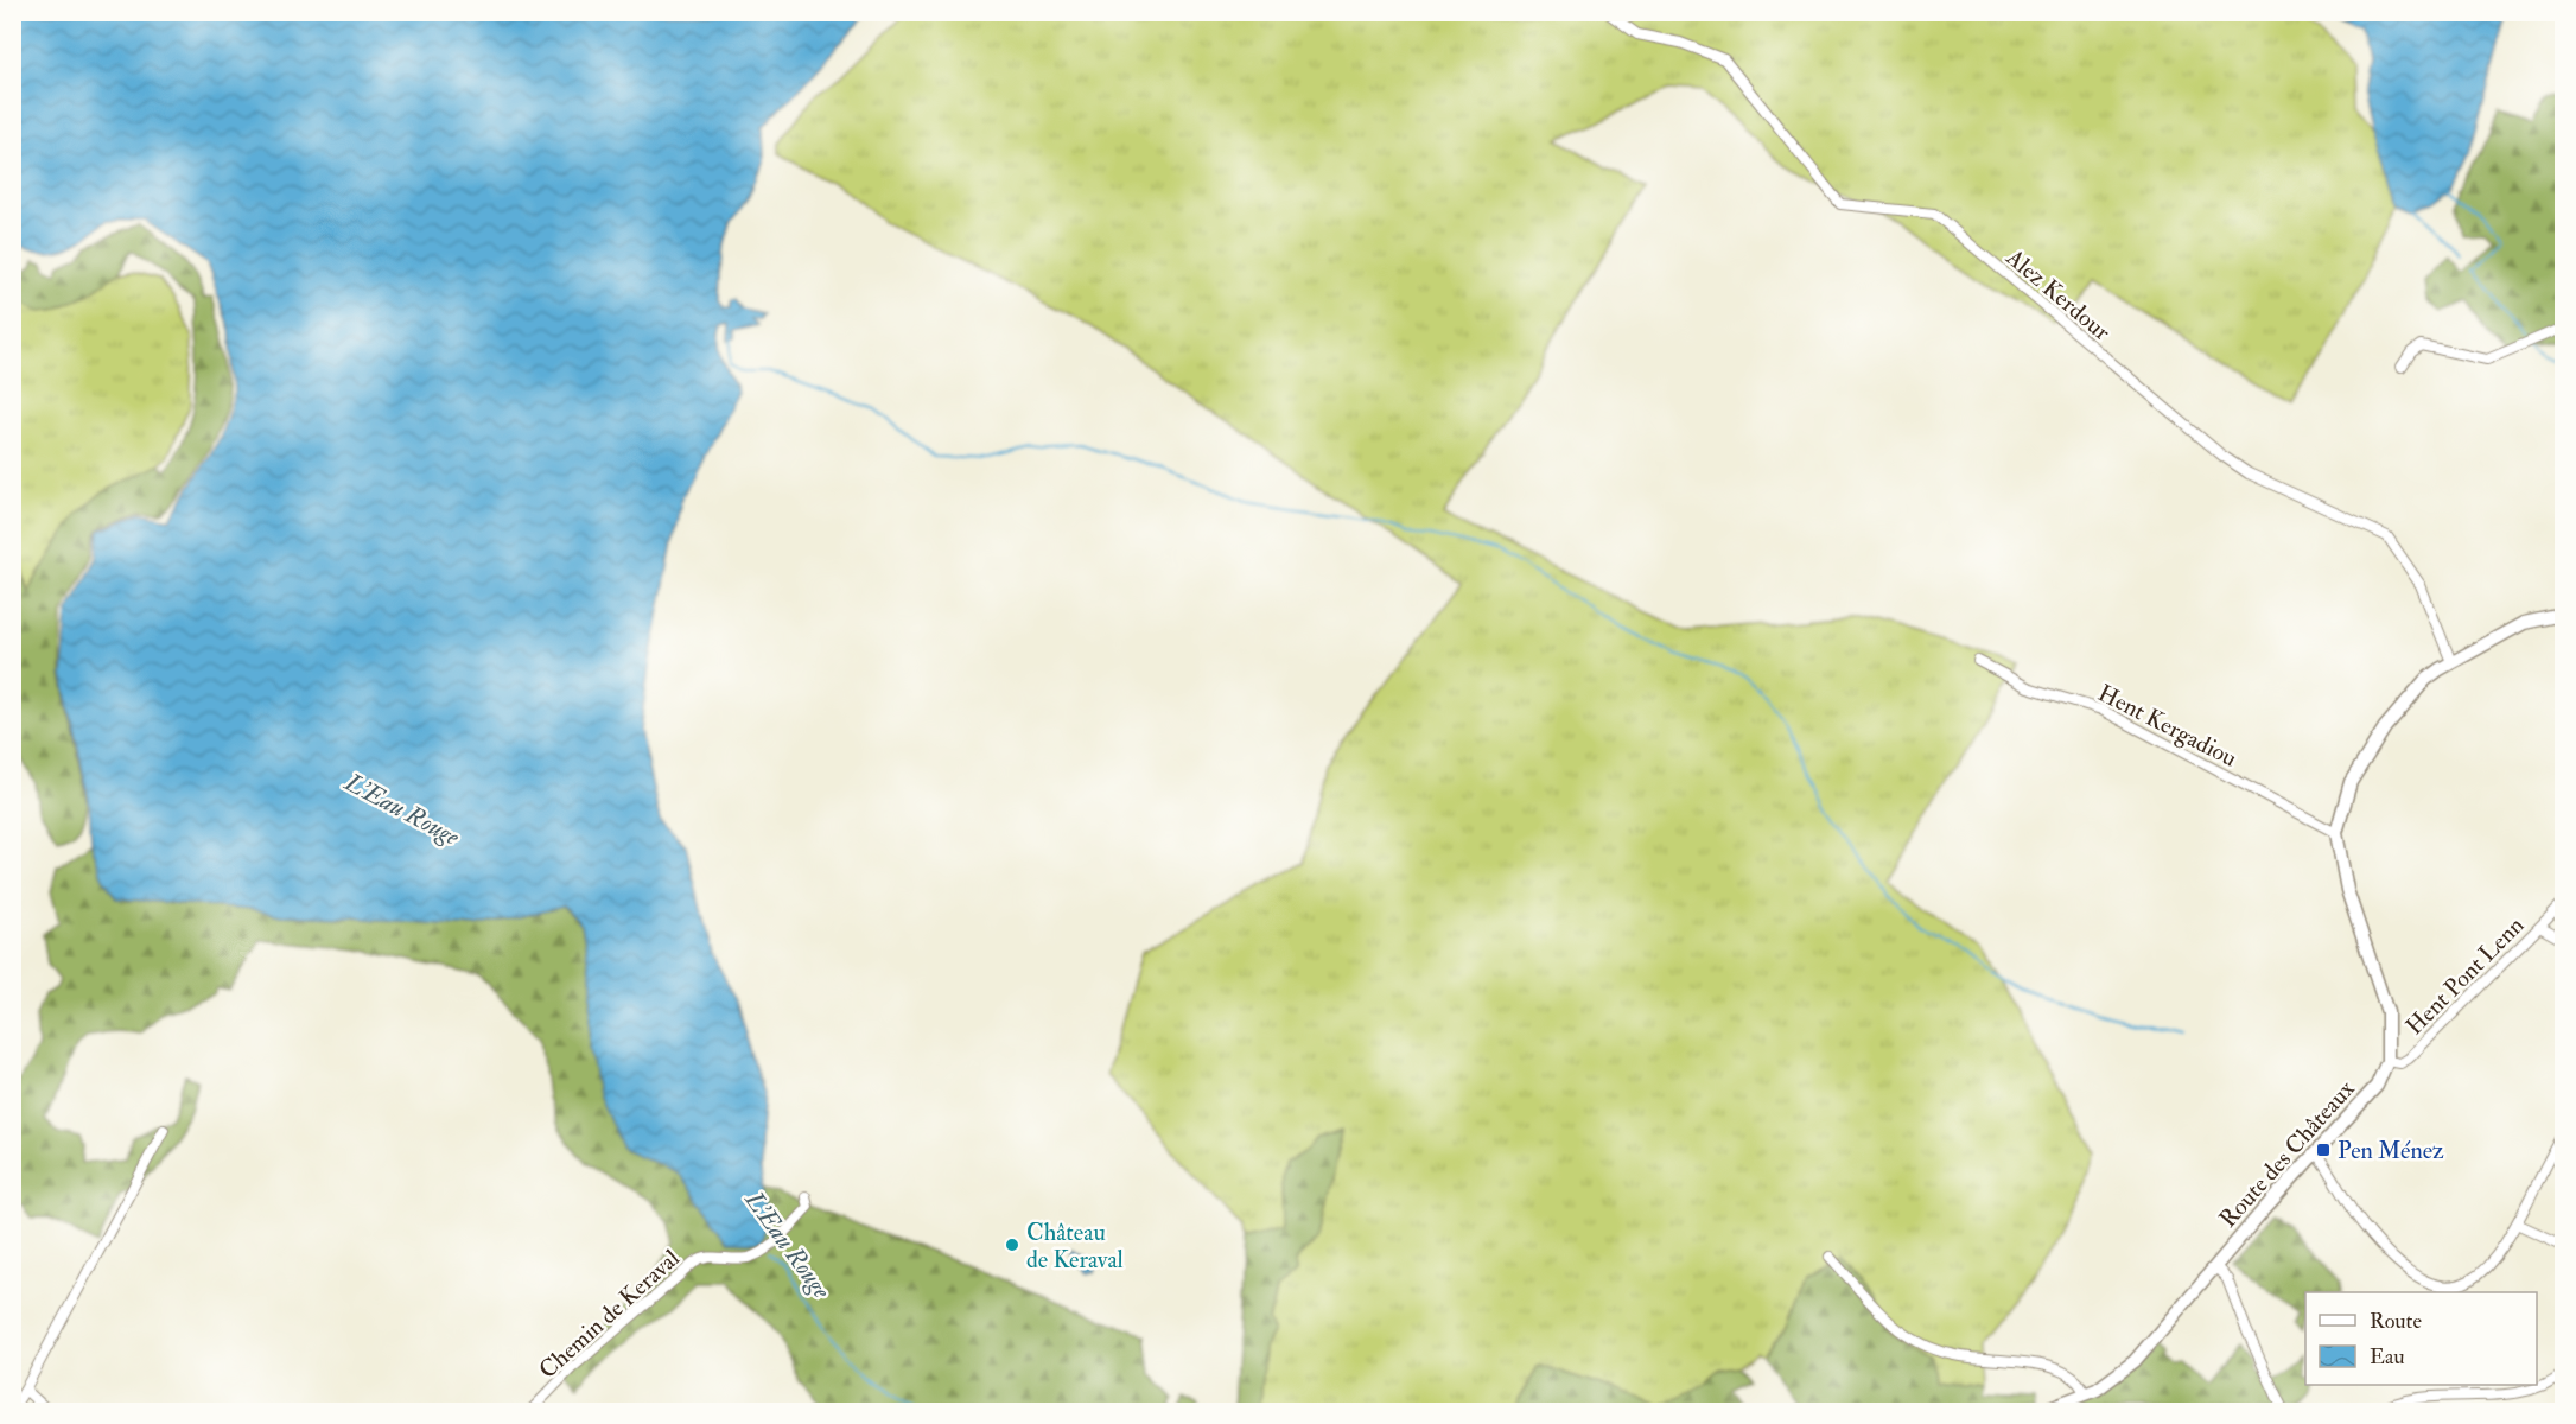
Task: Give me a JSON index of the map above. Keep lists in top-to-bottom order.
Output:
{
  "streets": {
    "street": [
      "Alez Kerdour",
      "Hent Kergadiou",
      "Hent Pont Lenn",
      "Route des Châteaux",
      "Chemin de Keraval"
    ]
  },
  "crossings": [
    ["Alez Kerdour", "Route des Châteaux"],
    ["Hent Kergadiou", "Route des Châteaux"],
    ["Hent Pont Lenn", "Route des Châteaux"]
  ],
  "water": ["L'Eau Rouge"],
  "places": {
    "transit": ["Pen Ménez"],
    "other": ["Château de Keraval"]
  },
  "legend": ["Route", "Eau"]
}
